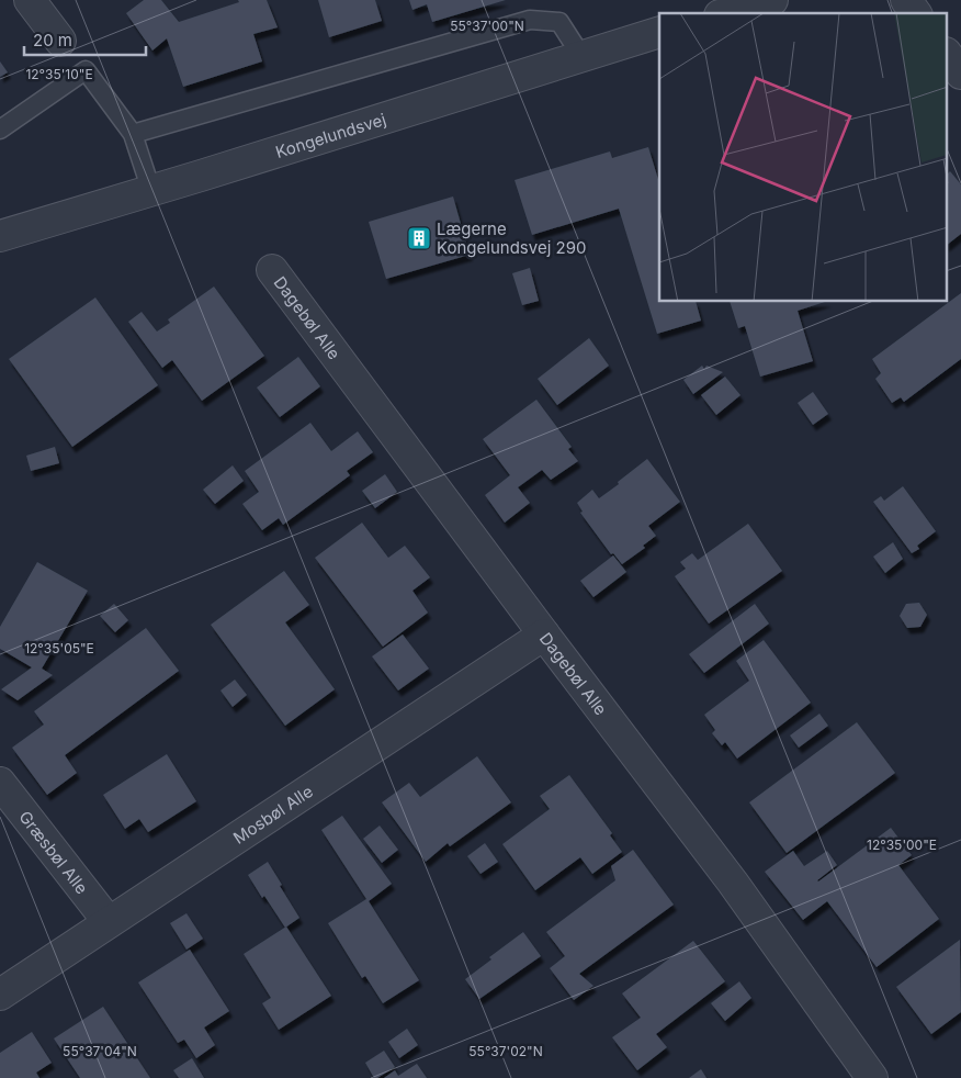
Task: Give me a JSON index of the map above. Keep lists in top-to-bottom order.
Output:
{
  "streets": {
    "street": [
      "Kongelundsvej",
      "Dagebøl Alle",
      "Mosbøl Alle",
      "Græsbøl Alle"
    ]
  },
  "crossings": [
    ["Dagebøl Alle", "Mosbøl Alle"],
    ["Mosbøl Alle", "Græsbøl Alle"]
  ],
  "places": {
    "building": ["Lægerne Kongelundsvej 290"]
  },
  "scale_bar": "20 m",
  "coordinates": [
    "55°37'00\"N",
    "12°35'10\"E",
    "12°35'05\"E",
    "12°35'00\"E",
    "55°37'04\"N",
    "55°37'02\"N"
  ]
}
